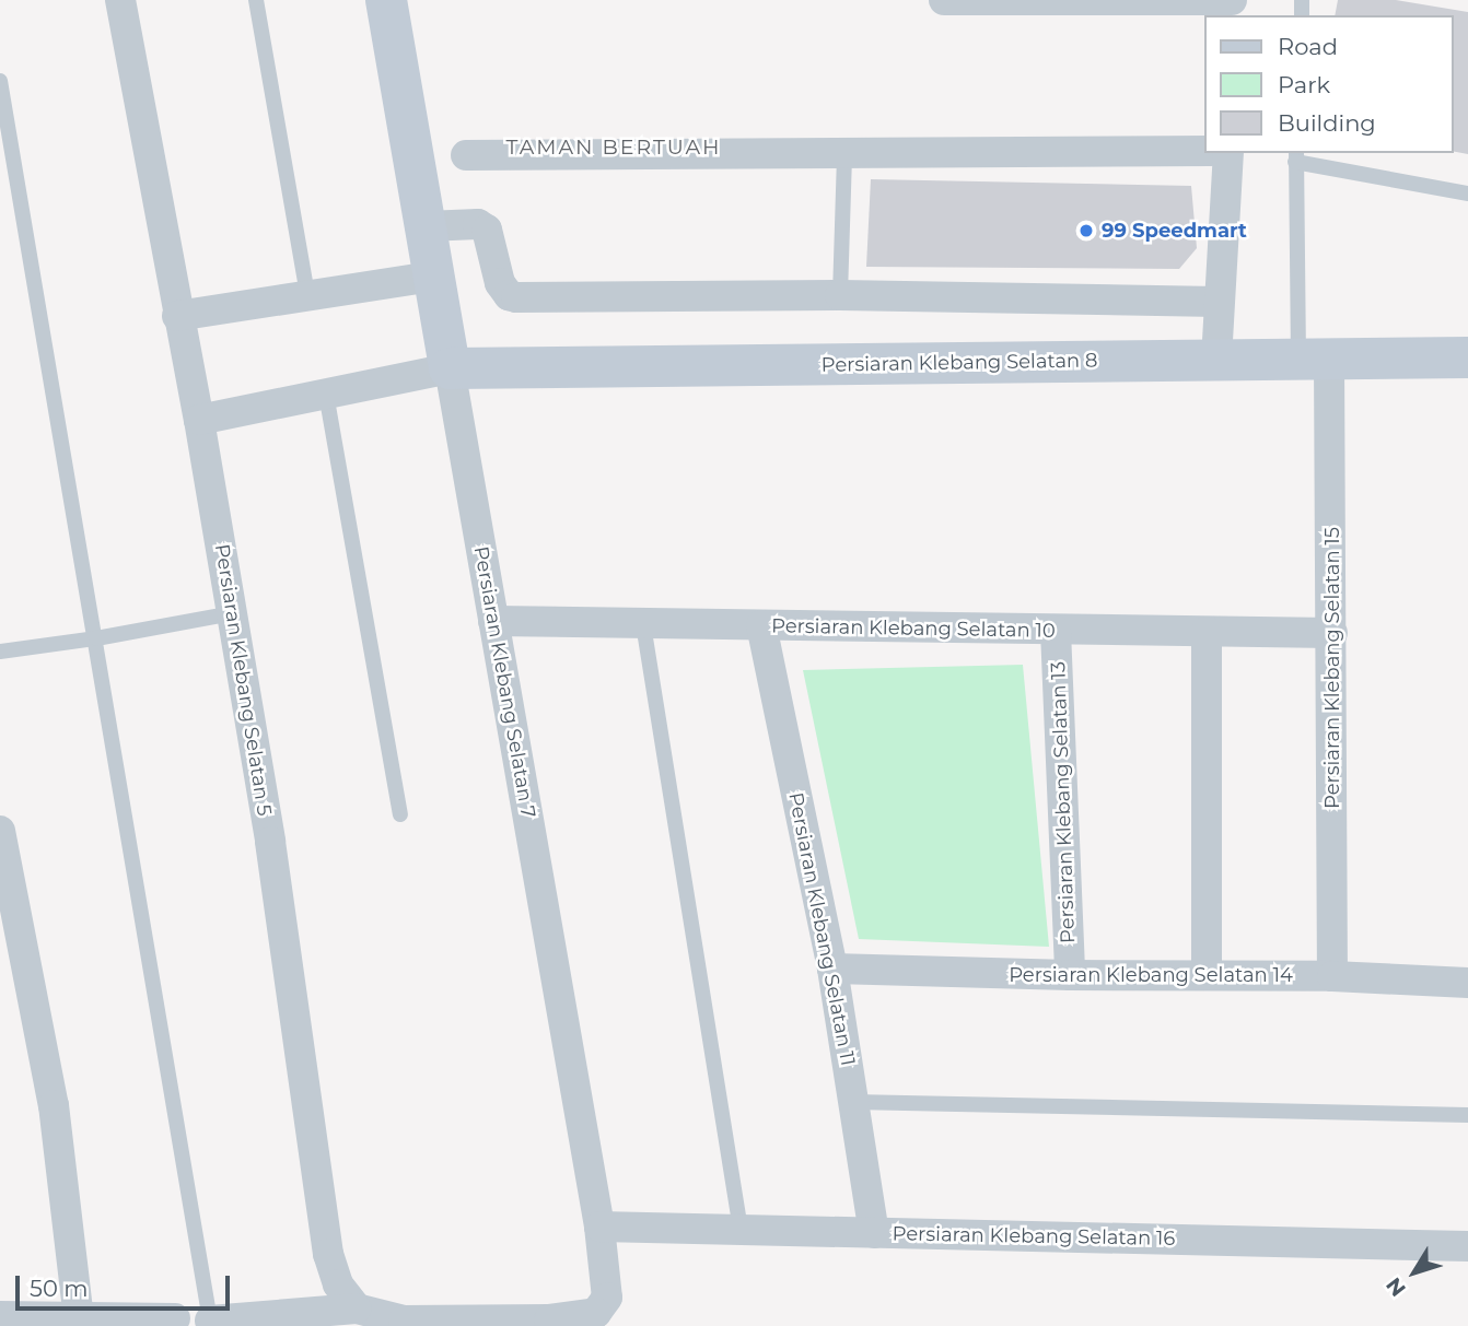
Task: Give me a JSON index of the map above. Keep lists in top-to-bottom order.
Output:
{
  "streets": {
    "street": [
      "Persiaran Klebang Selatan 8",
      "Persiaran Klebang Selatan 10",
      "Persiaran Klebang Selatan 15",
      "Persiaran Klebang Selatan 5",
      "Persiaran Klebang Selatan 7",
      "Persiaran Klebang Selatan 13",
      "Persiaran Klebang Selatan 11",
      "Persiaran Klebang Selatan 14",
      "Persiaran Klebang Selatan 16"
    ]
  },
  "crossings": [
    ["Persiaran Klebang Selatan 8", "Persiaran Klebang Selatan 15"],
    ["Persiaran Klebang Selatan 8", "Persiaran Klebang Selatan 7"],
    ["Persiaran Klebang Selatan 10", "Persiaran Klebang Selatan 15"],
    ["Persiaran Klebang Selatan 10", "Persiaran Klebang Selatan 7"],
    ["Persiaran Klebang Selatan 10", "Persiaran Klebang Selatan 13"],
    ["Persiaran Klebang Selatan 10", "Persiaran Klebang Selatan 11"],
    ["Persiaran Klebang Selatan 15", "Persiaran Klebang Selatan 14"],
    ["Persiaran Klebang Selatan 7", "Persiaran Klebang Selatan 16"],
    ["Persiaran Klebang Selatan 13", "Persiaran Klebang Selatan 14"],
    ["Persiaran Klebang Selatan 11", "Persiaran Klebang Selatan 14"],
    ["Persiaran Klebang Selatan 11", "Persiaran Klebang Selatan 16"]
  ],
  "districts": ["TAMAN BERTUAH"],
  "places": ["99 Speedmart"],
  "legend": ["Road", "Park", "Building"],
  "scale_bar": "50 m",
  "north": "bottom left"
}
